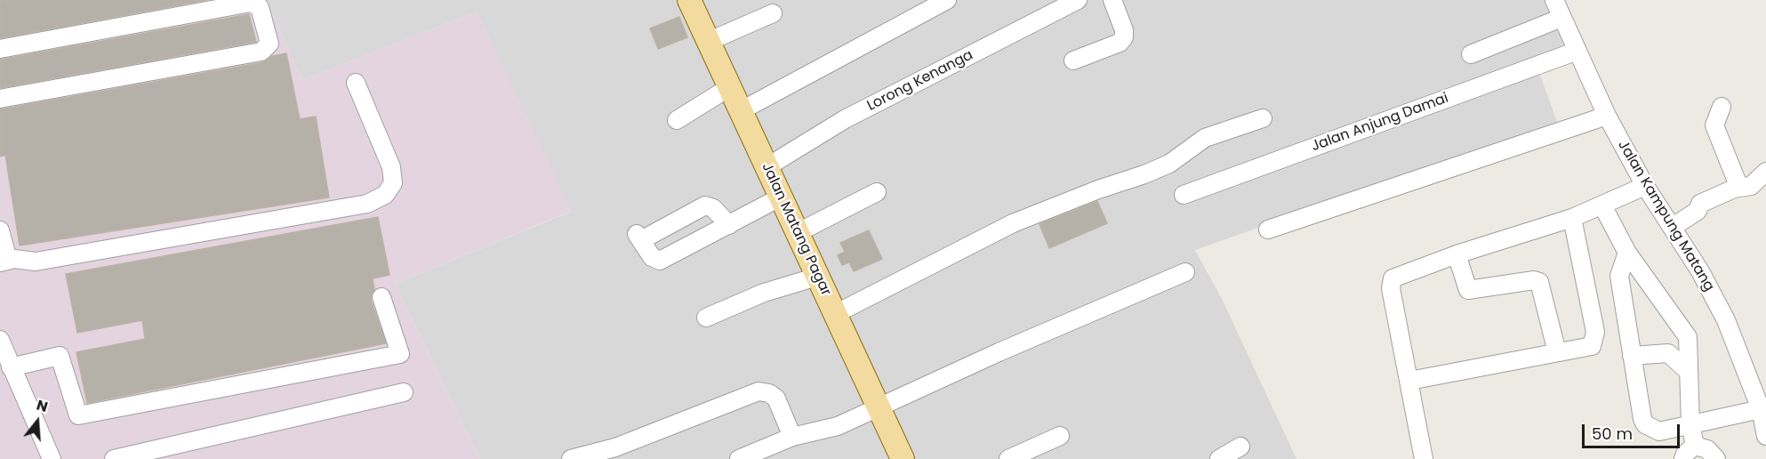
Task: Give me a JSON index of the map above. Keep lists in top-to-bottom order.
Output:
{
  "streets": {
    "main road": ["Jalan Matang Pagar"],
    "street": ["Lorong Kenanga", "Jalan Anjung Damai", "Jalan Kampung Matang"]
  },
  "crossings": [
    ["Lorong Kenanga", "Jalan Matang Pagar"],
    ["Jalan Anjung Damai", "Jalan Kampung Matang"]
  ],
  "scale_bar": "50 m",
  "north": "top"
}
